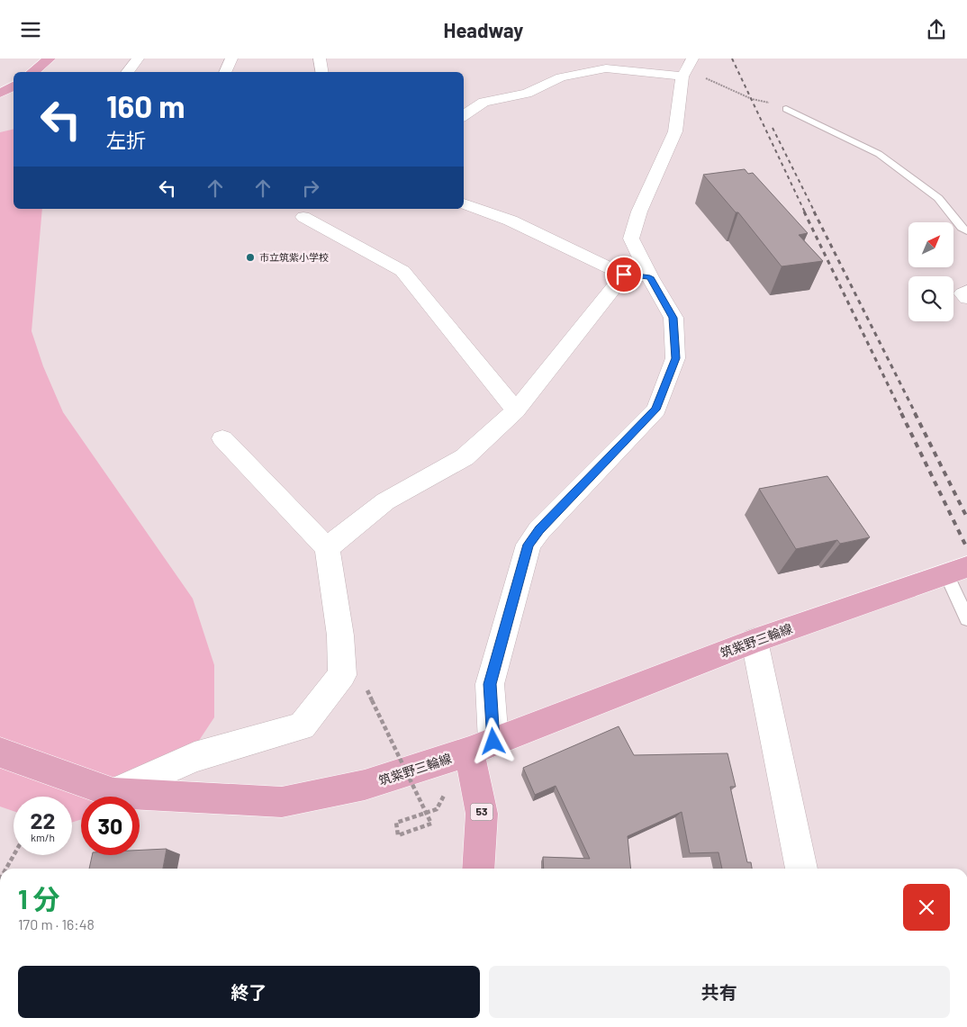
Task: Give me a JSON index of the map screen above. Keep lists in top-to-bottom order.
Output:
{
  "streets": {
    "main road": ["筑紫野三輪線", "53"]
  },
  "crossings": [
    ["筑紫野三輪線", "53"]
  ],
  "places": ["市立筑紫小学校"],
  "north": "top right",
  "page": {
    "header": "Headway",
    "turn": ["160 m", "左折"],
    "speed": "22 km/h",
    "limit": "30",
    "heading": ["1 分", "170 m · 16:48"],
    "buttons": ["終了", "共有"]
  }
}
